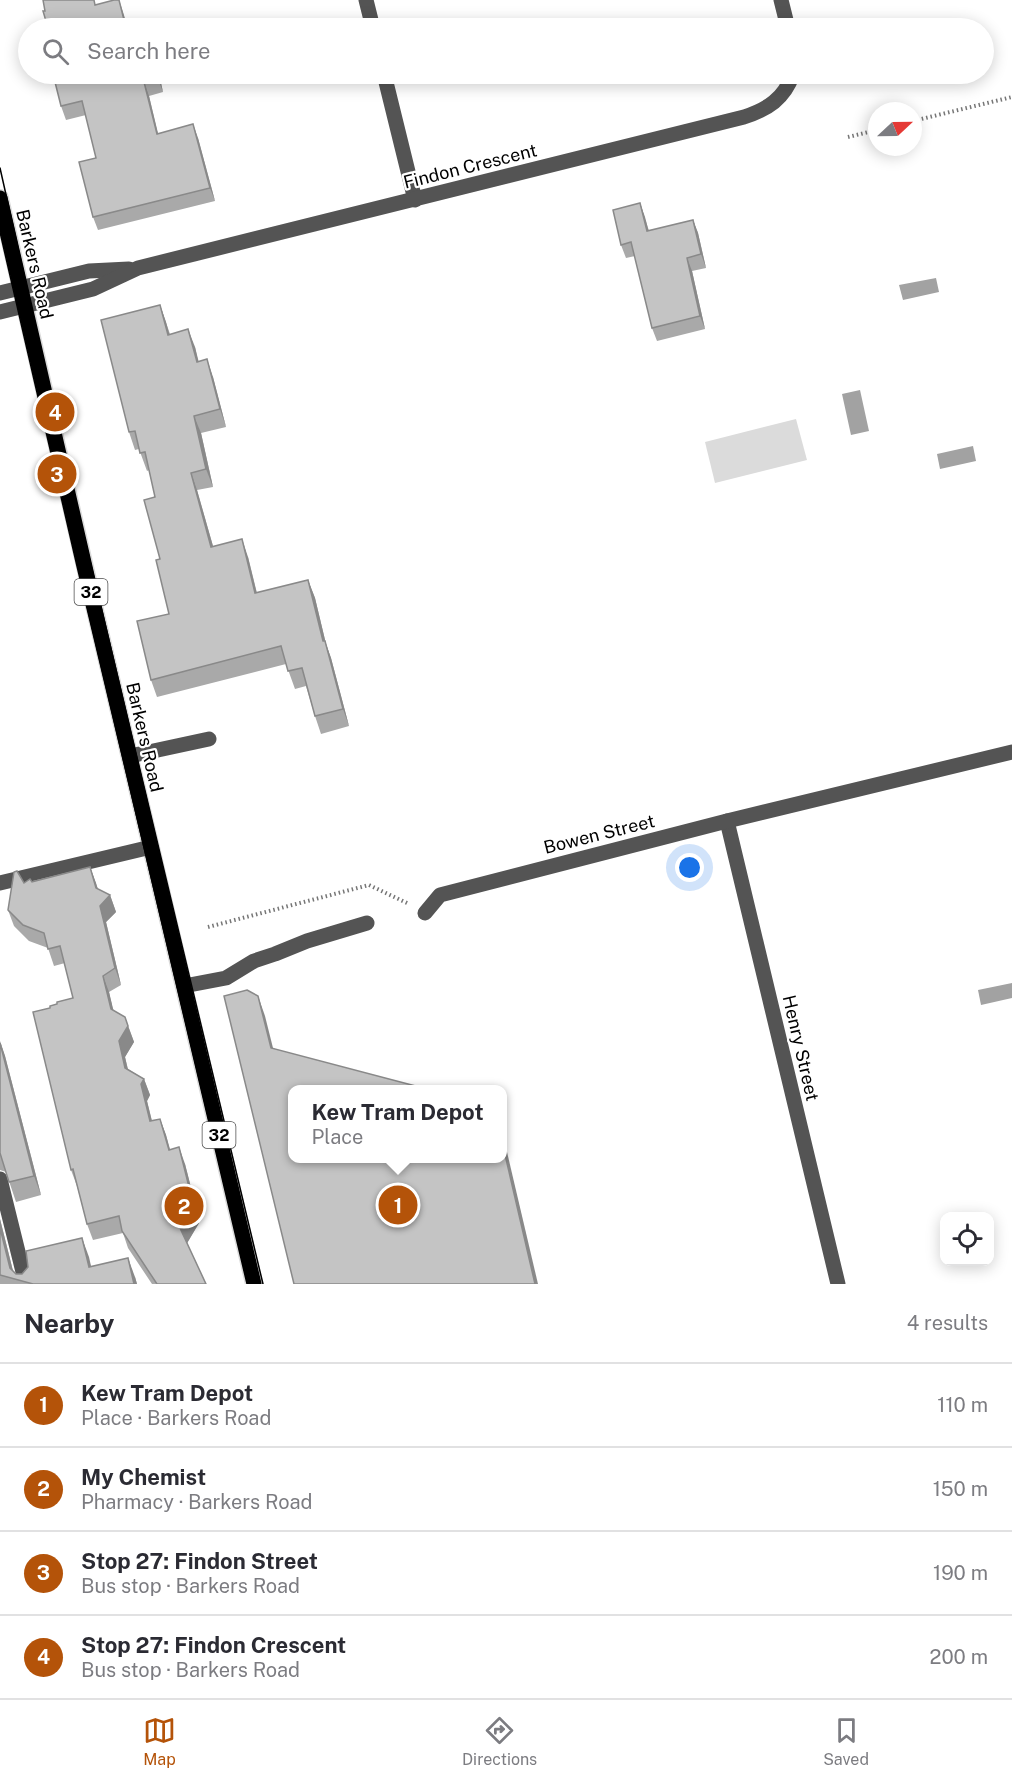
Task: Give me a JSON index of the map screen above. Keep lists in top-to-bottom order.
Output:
{
  "streets": {
    "main road": ["Barkers Road", "32"],
    "street": ["Findon Crescent", "Bowen Street", "Henry Street"]
  },
  "crossings": [
    ["Findon Crescent", "Barkers Road"],
    ["Bowen Street", "Henry Street"]
  ],
  "north": "right",
  "page": {
    "search": "Search here",
    "pins": [
      "4",
      "3",
      "1",
      "2"
    ],
    "popup": ["Kew Tram Depot", "Place"],
    "heading": ["Nearby", "4 results"],
    "list": [
      {
        "mark": "1",
        "name": "Kew Tram Depot",
        "note": "Place · Barkers Road",
        "value": "110 m"
      },
      {
        "mark": "2",
        "name": "My Chemist",
        "note": "Pharmacy · Barkers Road",
        "value": "150 m"
      },
      {
        "mark": "3",
        "name": "Stop 27: Findon Street",
        "note": "Bus stop · Barkers Road",
        "value": "190 m"
      },
      {
        "mark": "4",
        "name": "Stop 27: Findon Crescent",
        "note": "Bus stop · Barkers Road",
        "value": "200 m"
      }
    ],
    "nav": ["Map", "Directions", "Saved"]
  }
}
